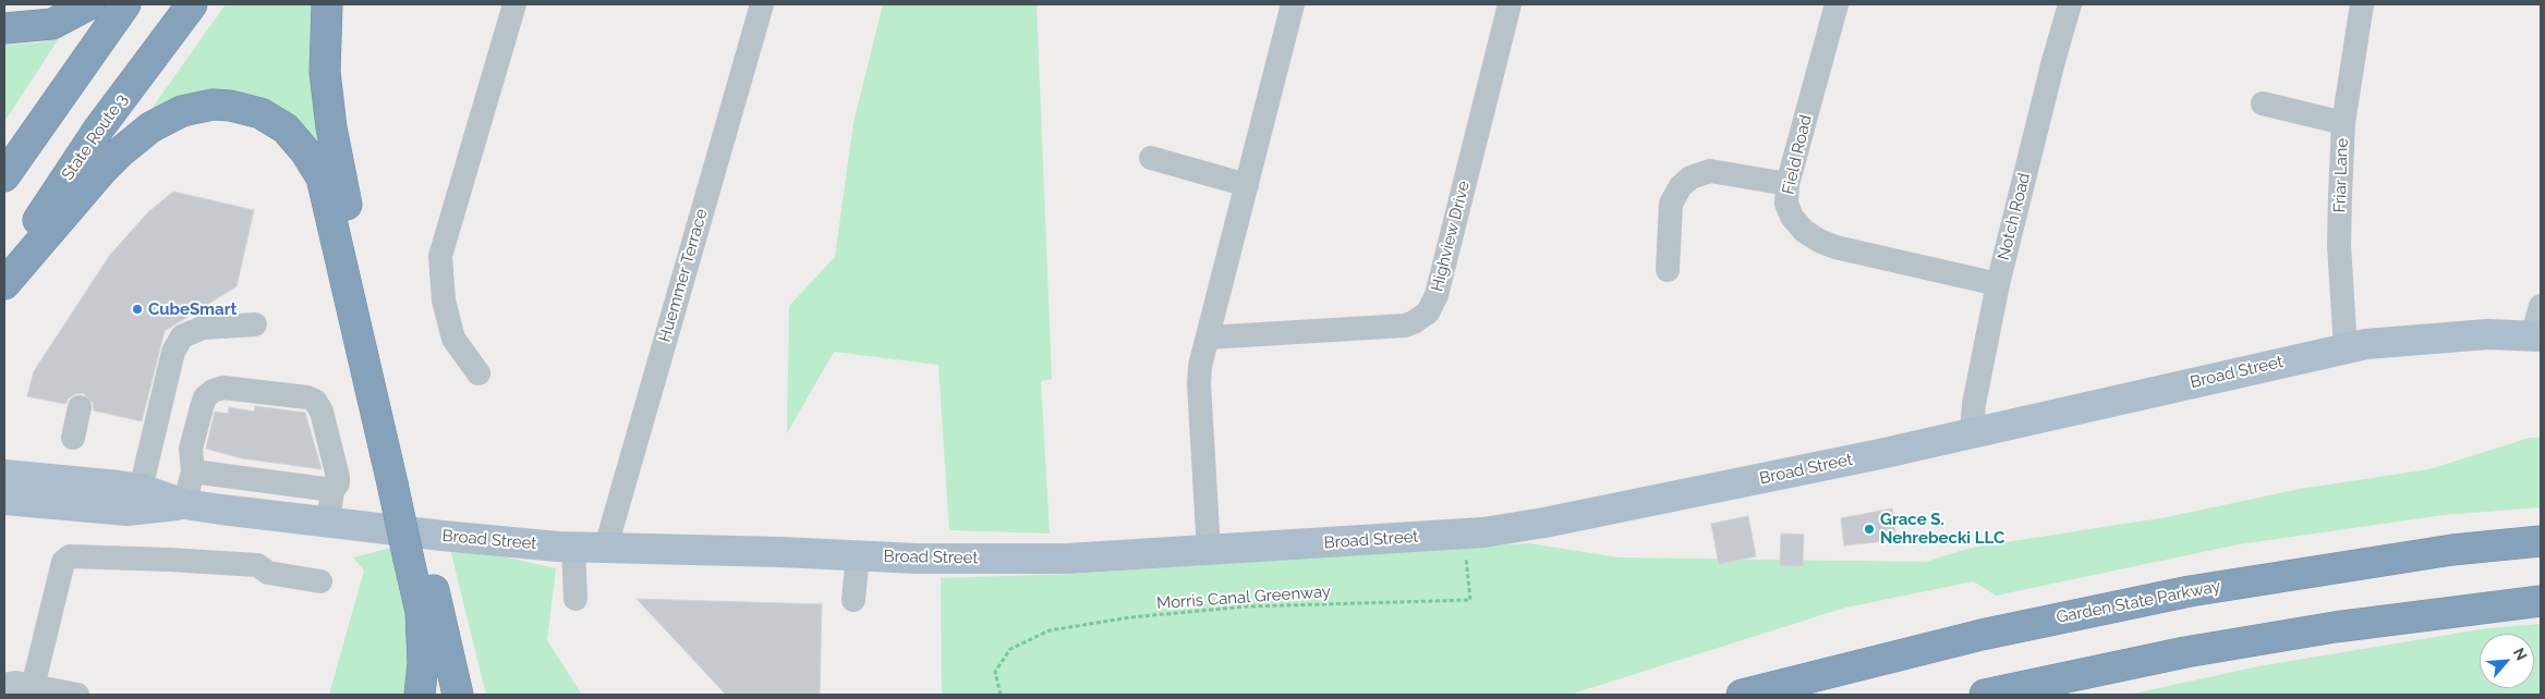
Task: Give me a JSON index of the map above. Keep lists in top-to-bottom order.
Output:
{
  "streets": {
    "highway": ["State Route 3", "Garden State Parkway"],
    "main road": ["Broad Street"],
    "street": [
      "Field Road",
      "Friar Lane",
      "Notch Road",
      "Highview Drive",
      "Huemmer Terrace"
    ],
    "path": ["Morris Canal Greenway"]
  },
  "crossings": [
    ["Field Road", "Notch Road"],
    ["Friar Lane", "Broad Street"],
    ["Notch Road", "Broad Street"],
    ["Huemmer Terrace", "Broad Street"],
    ["Broad Street", "Morris Canal Greenway"]
  ],
  "places": ["CubeSmart", "Grace S. Nehrebecki LLC"],
  "north": "top right"
}
